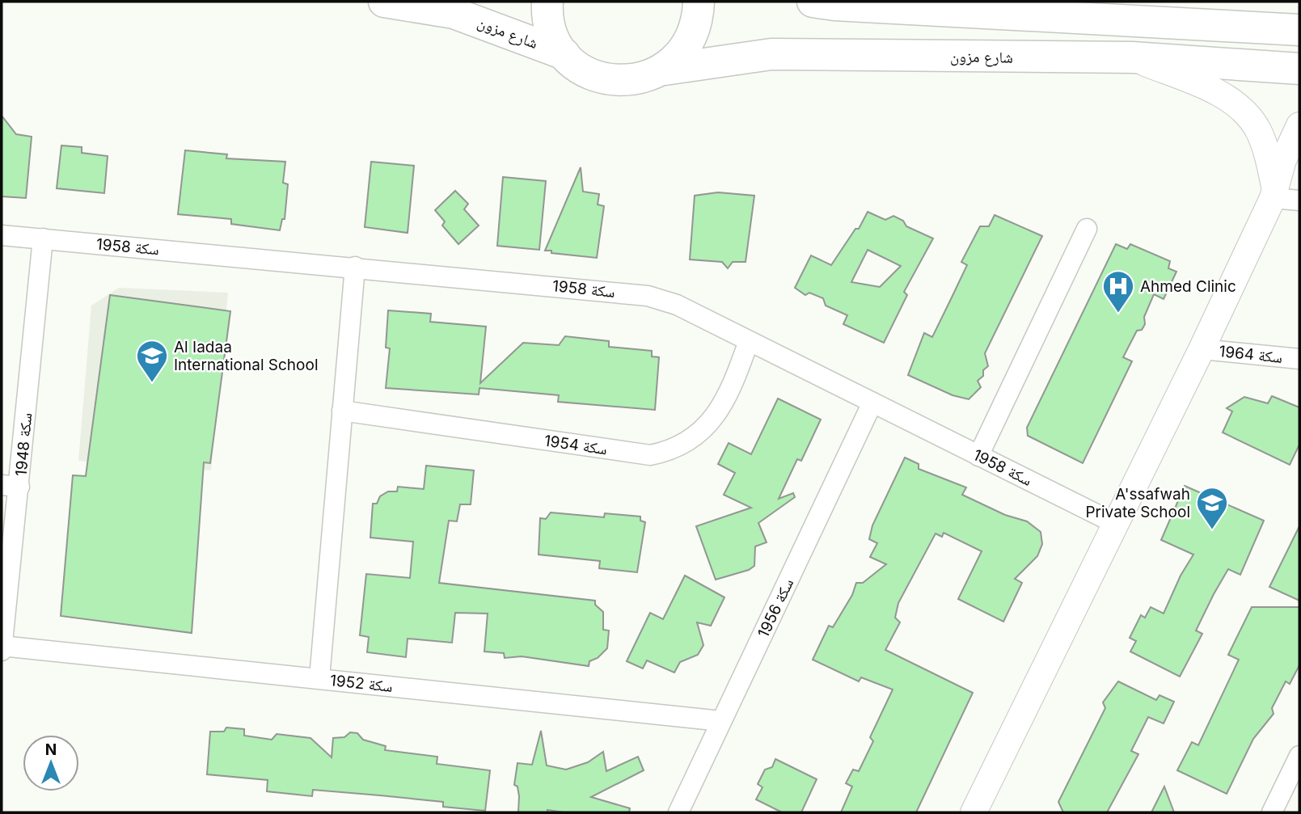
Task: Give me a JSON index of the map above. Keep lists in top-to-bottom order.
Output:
{
  "streets": {
    "main road": ["شارع مزون"],
    "street": [
      "سكة 1958",
      "سكة 1964",
      "سكة 1948",
      "سكة 1954",
      "سكة 1956",
      "سكة 1952"
    ]
  },
  "crossings": [
    ["سكة 1958", "سكة 1948"],
    ["سكة 1958", "سكة 1954"],
    ["سكة 1958", "سكة 1956"],
    ["سكة 1948", "سكة 1952"],
    ["سكة 1956", "سكة 1952"]
  ],
  "places": {
    "hospital": ["Ahmed Clinic"],
    "school or university": ["Al Iadaa International School", "A'ssafwah Private School"]
  },
  "north": "top"
}
